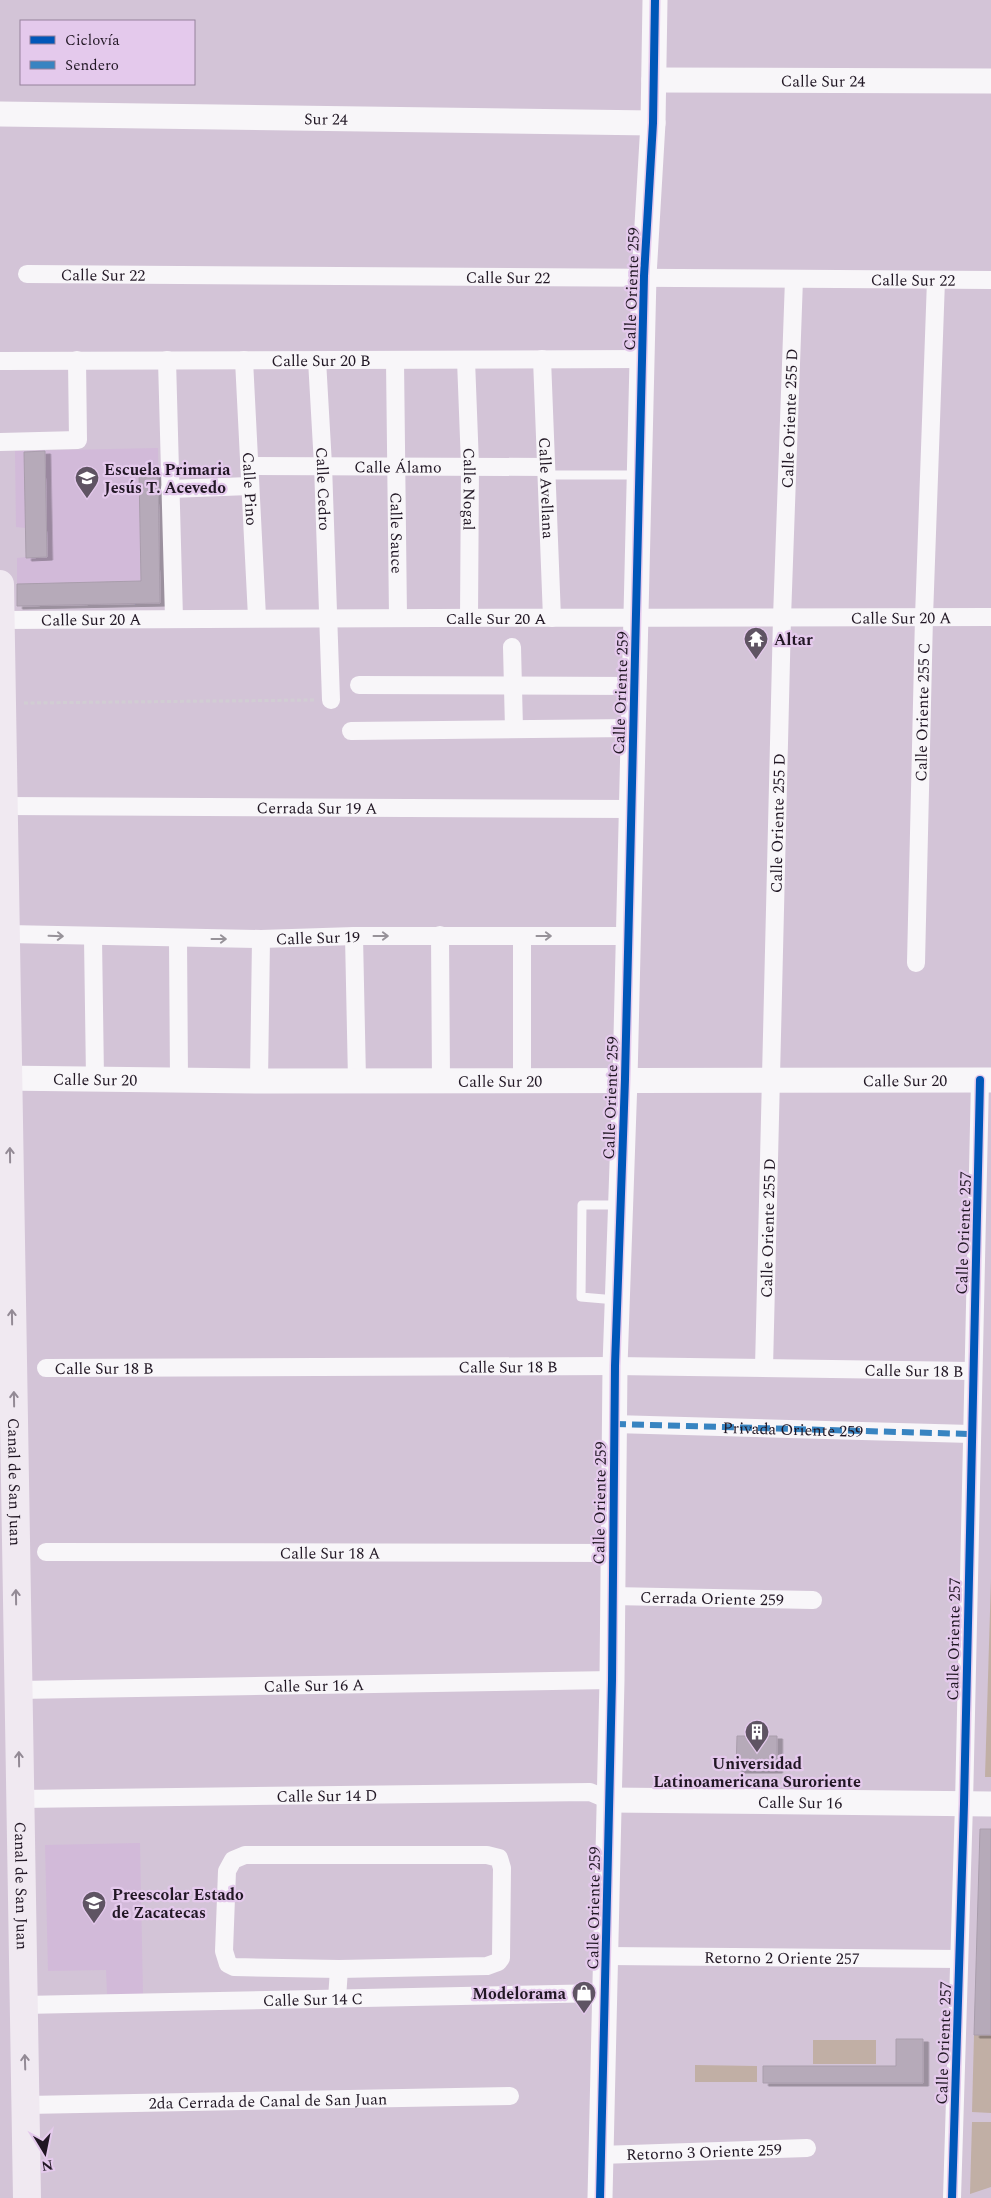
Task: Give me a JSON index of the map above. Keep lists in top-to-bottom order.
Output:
{
  "streets": {
    "main road": ["Canal de San Juan"],
    "street": [
      "Calle Sur 24",
      "Sur 24",
      "Calle Sur 22",
      "Calle Oriente 259",
      "Calle Sur 20 B",
      "Calle Oriente 255 D",
      "Calle Álamo",
      "Calle Pino",
      "Calle Cedro",
      "Calle Avellana",
      "Calle Nogal",
      "Calle Sauce",
      "Calle Sur 20 A",
      "Calle Oriente 255 C",
      "Cerrada Sur 19 A",
      "Calle Sur 19",
      "Calle Sur 20",
      "Calle Oriente 257",
      "Calle Sur 18 B",
      "Privada Oriente 259",
      "Calle Sur 18 A",
      "Cerrada Oriente 259",
      "Calle Sur 16 A",
      "Calle Sur 14 D",
      "Calle Sur 16",
      "Retorno 2 Oriente 257",
      "Calle Sur 14 C",
      "2da Cerrada de Canal de San Juan",
      "Retorno 3 Oriente 259"
    ]
  },
  "crossings": [
    ["Calle Sur 24", "Calle Oriente 259"],
    ["Sur 24", "Calle Oriente 259"],
    ["Calle Sur 22", "Calle Oriente 259"],
    ["Calle Sur 22", "Calle Oriente 255 D"],
    ["Calle Sur 22", "Calle Oriente 255 C"],
    ["Calle Oriente 259", "Calle Sur 20 B"],
    ["Calle Oriente 259", "Calle Álamo"],
    ["Calle Oriente 259", "Calle Sur 20 A"],
    ["Calle Oriente 259", "Cerrada Sur 19 A"],
    ["Calle Oriente 259", "Calle Sur 19"],
    ["Calle Oriente 259", "Calle Sur 20"],
    ["Calle Oriente 259", "Calle Sur 18 B"],
    ["Calle Oriente 259", "Privada Oriente 259"],
    ["Calle Oriente 259", "Calle Sur 18 A"],
    ["Calle Oriente 259", "Cerrada Oriente 259"],
    ["Calle Oriente 259", "Calle Sur 16 A"],
    ["Calle Oriente 259", "Calle Sur 14 D"],
    ["Calle Oriente 259", "Calle Sur 16"],
    ["Calle Oriente 259", "Retorno 2 Oriente 257"],
    ["Calle Oriente 259", "Calle Sur 14 C"],
    ["Calle Oriente 259", "Retorno 3 Oriente 259"],
    ["Calle Sur 20 B", "Calle Pino"],
    ["Calle Sur 20 B", "Calle Cedro"],
    ["Calle Sur 20 B", "Calle Avellana"],
    ["Calle Sur 20 B", "Calle Nogal"],
    ["Calle Sur 20 B", "Calle Sauce"],
    ["Calle Oriente 255 D", "Calle Sur 20 A"],
    ["Calle Oriente 255 D", "Calle Sur 20"],
    ["Calle Oriente 255 D", "Calle Sur 18 B"],
    ["Calle Álamo", "Calle Pino"],
    ["Calle Álamo", "Calle Cedro"],
    ["Calle Álamo", "Calle Avellana"],
    ["Calle Álamo", "Calle Nogal"],
    ["Calle Álamo", "Calle Sauce"],
    ["Calle Pino", "Calle Sur 20 A"],
    ["Calle Cedro", "Calle Sur 20 A"],
    ["Calle Avellana", "Calle Sur 20 A"],
    ["Calle Nogal", "Calle Sur 20 A"],
    ["Calle Sauce", "Calle Sur 20 A"],
    ["Calle Sur 20 A", "Calle Oriente 255 C"],
    ["Calle Sur 20 A", "Canal de San Juan"],
    ["Cerrada Sur 19 A", "Canal de San Juan"],
    ["Calle Sur 19", "Canal de San Juan"],
    ["Calle Sur 20", "Calle Oriente 257"],
    ["Calle Sur 20", "Canal de San Juan"],
    ["Calle Oriente 257", "Calle Sur 18 B"],
    ["Calle Oriente 257", "Privada Oriente 259"],
    ["Calle Oriente 257", "Calle Sur 16"],
    ["Calle Oriente 257", "Retorno 2 Oriente 257"],
    ["Canal de San Juan", "Calle Sur 16 A"],
    ["Canal de San Juan", "Calle Sur 14 D"],
    ["Canal de San Juan", "Calle Sur 14 C"],
    ["Canal de San Juan", "2da Cerrada de Canal de San Juan"],
    ["Calle Sur 14 D", "Calle Sur 16"]
  ],
  "one_way": ["Calle Sur 19", "Canal de San Juan"],
  "places": {
    "school or university": ["Escuela Primaria Jesús T. Acevedo", "Preescolar Estado de Zacatecas"],
    "temple": ["Altar"],
    "building": ["Universidad Latinoamericana Suroriente"],
    "shop": ["Modelorama"]
  },
  "legend": ["Ciclovía", "Sendero"],
  "north": "bottom"
}
